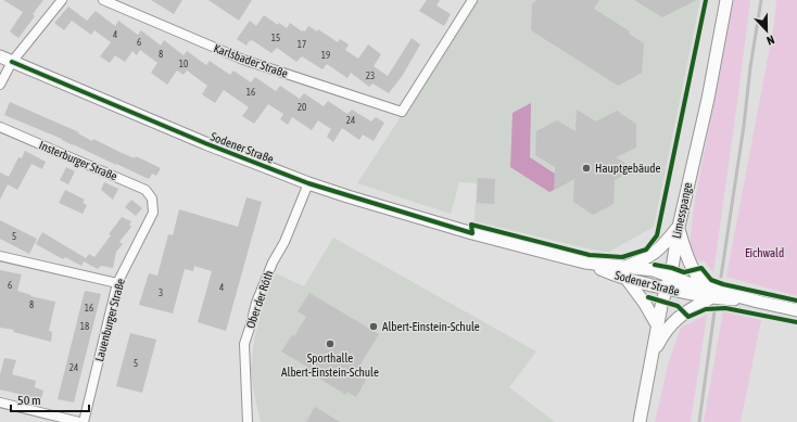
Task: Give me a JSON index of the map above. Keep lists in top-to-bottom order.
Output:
{
  "streets": {
    "street": [
      "Karlsbader Straße",
      "Sodener Straße",
      "Insterburger Straße",
      "Limesspange",
      "Ober der Röth",
      "Lauenburger Straße"
    ]
  },
  "crossings": [
    ["Sodener Straße", "Limesspange"],
    ["Sodener Straße", "Ober der Röth"],
    ["Insterburger Straße", "Lauenburger Straße"]
  ],
  "parks": ["Eichwald"],
  "places": ["Hauptgebäude", "Albert-Einstein-Schule", "Sporthalle Albert-Einstein-Schule"],
  "house_numbers": [
    "4",
    "15",
    "6",
    "17",
    "8",
    "19",
    "10",
    "23",
    "16",
    "20",
    "24",
    "5",
    "6",
    "4",
    "3",
    "8",
    "16",
    "18",
    "5",
    "24"
  ],
  "scale_bar": "50 m",
  "north": "bottom"
}
